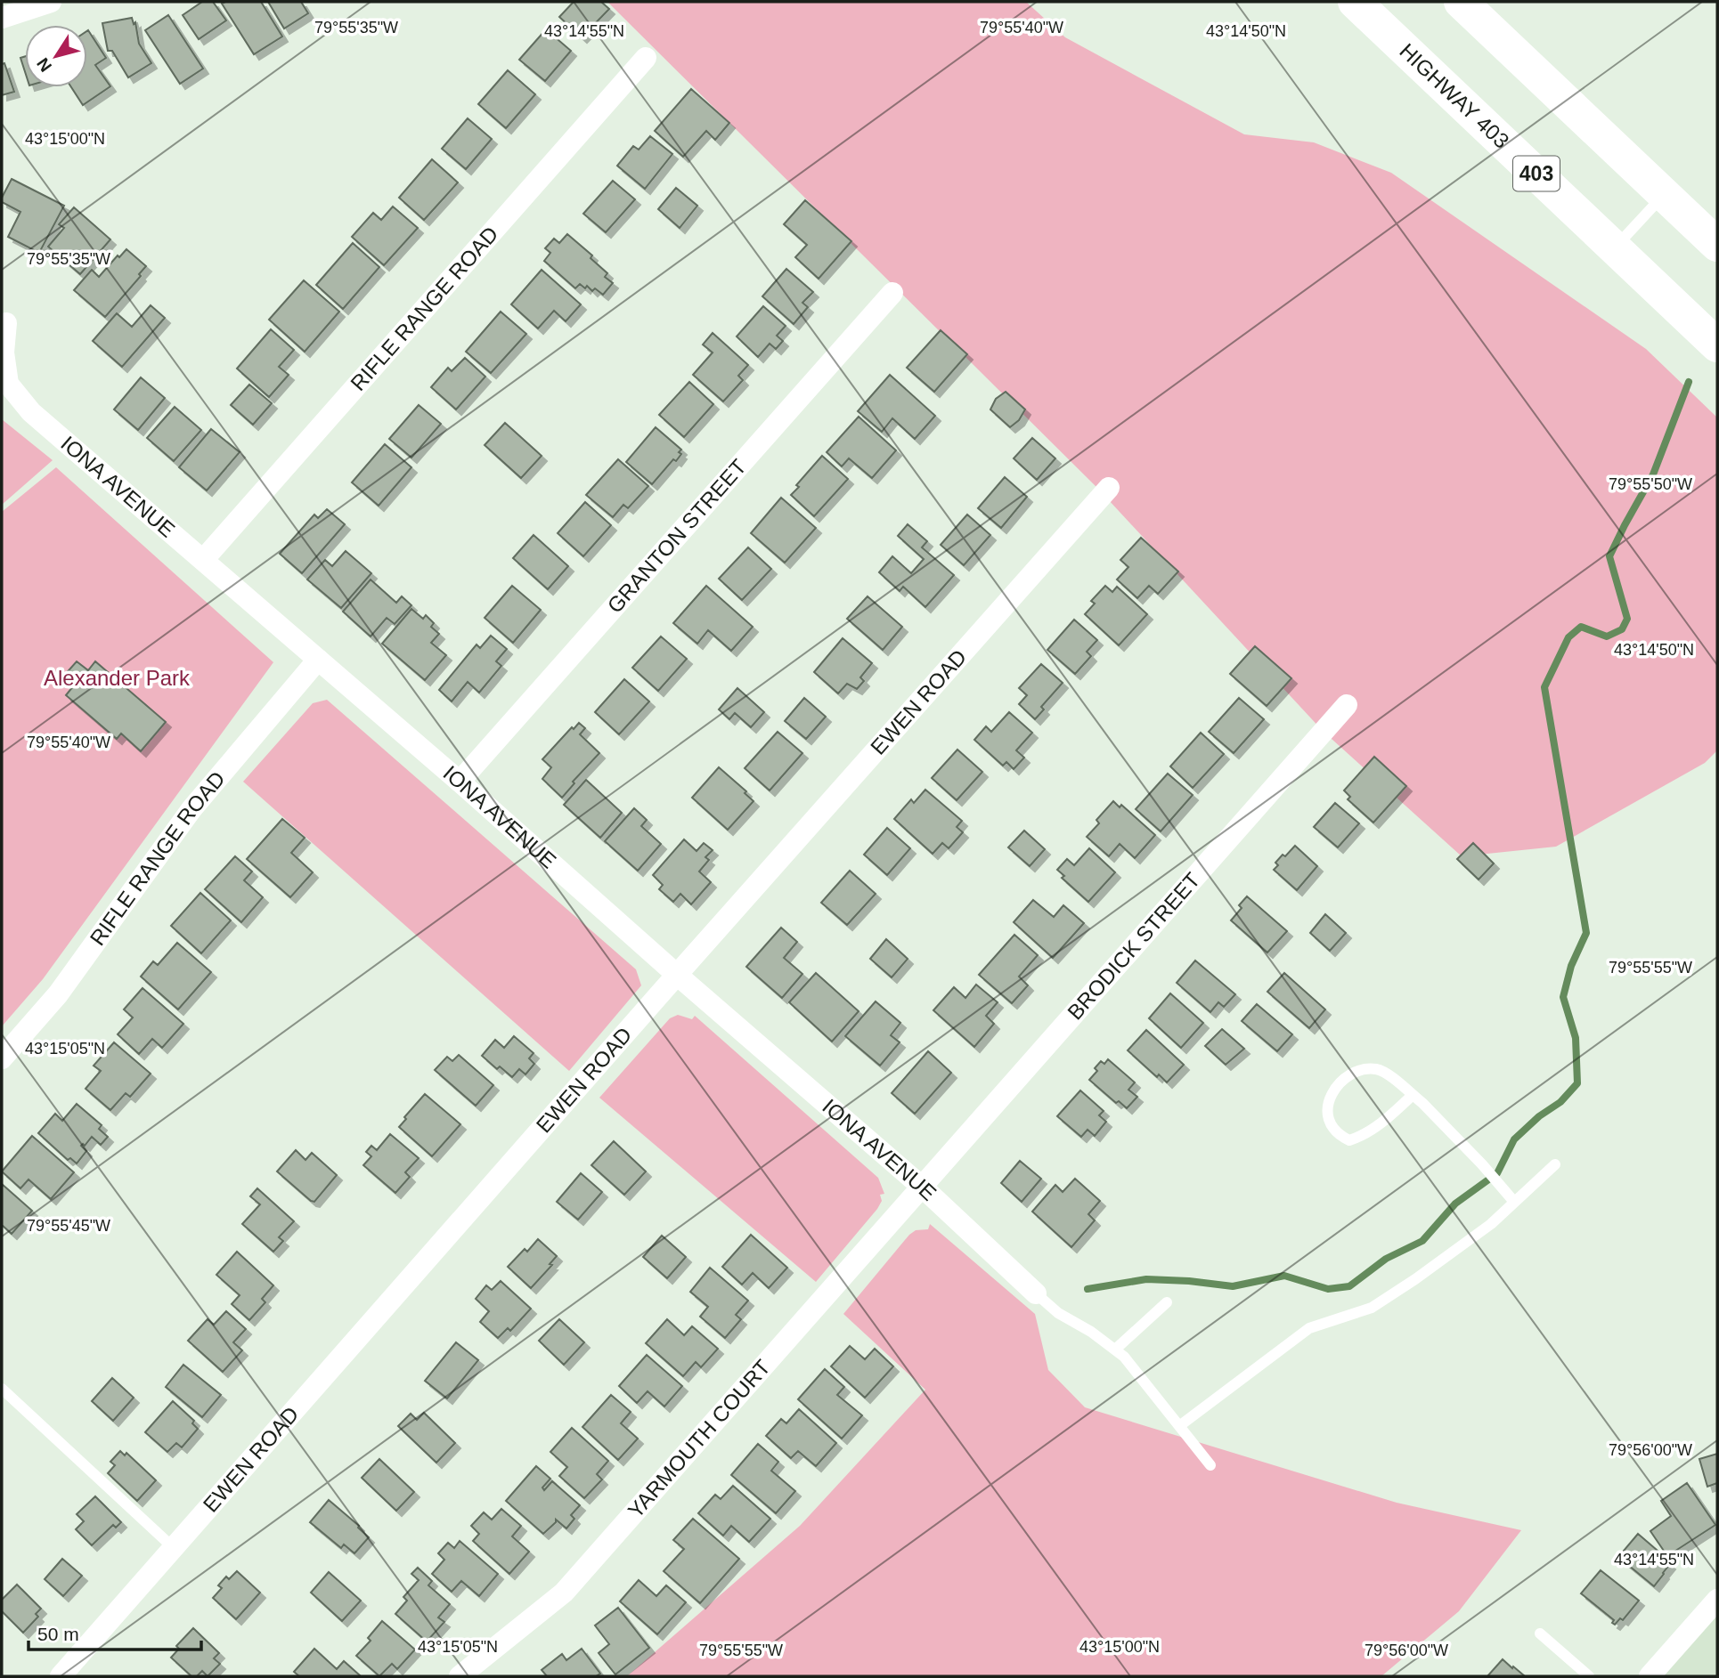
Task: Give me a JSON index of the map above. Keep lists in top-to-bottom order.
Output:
{
  "streets": {
    "highway": ["HIGHWAY 403", "403"],
    "street": [
      "RIFLE RANGE ROAD",
      "IONA AVENUE",
      "GRANTON STREET",
      "EWEN ROAD",
      "BRODICK STREET",
      "YARMOUTH COURT"
    ]
  },
  "crossings": [
    ["RIFLE RANGE ROAD", "IONA AVENUE"],
    ["IONA AVENUE", "GRANTON STREET"],
    ["IONA AVENUE", "EWEN ROAD"],
    ["IONA AVENUE", "BRODICK STREET"],
    ["IONA AVENUE", "YARMOUTH COURT"],
    ["BRODICK STREET", "YARMOUTH COURT"]
  ],
  "parks": ["Alexander Park"],
  "scale_bar": "50 m",
  "north": "bottom left",
  "coordinates": [
    "79°55'35\"W",
    "79°55'40\"W",
    "43°14'55\"N",
    "43°14'50\"N",
    "43°15'00\"N",
    "79°55'50\"W",
    "79°55'55\"W",
    "43°15'05\"N",
    "79°55'45\"W",
    "79°56'00\"W"
  ]
}
